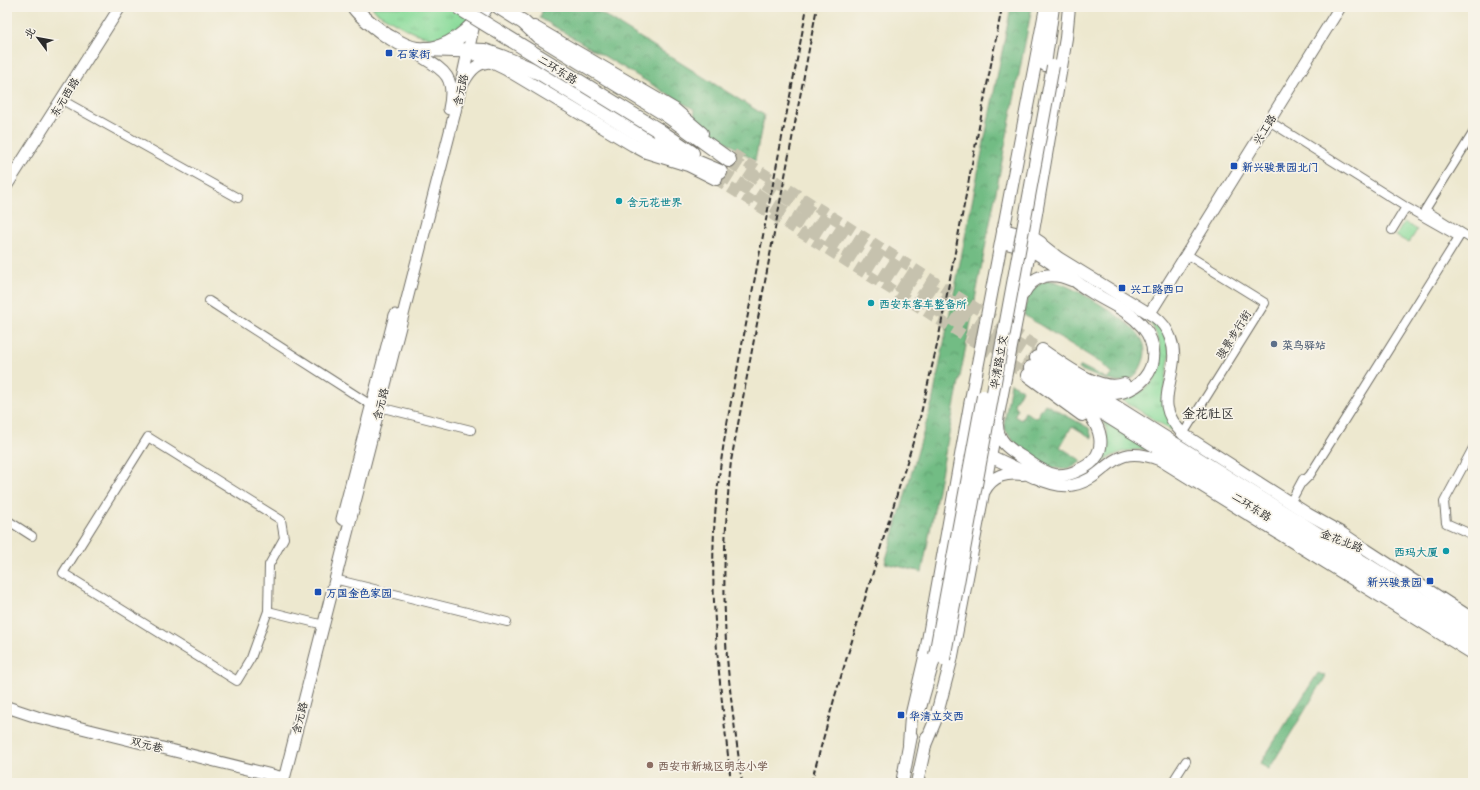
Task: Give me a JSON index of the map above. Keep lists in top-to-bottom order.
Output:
{
  "streets": {
    "highway": ["二环东路"],
    "main road": [
      "含元路",
      "东元西路",
      "兴工路",
      "华清路立交",
      "金花北路",
      "双元巷"
    ],
    "street": ["骏景步行街"]
  },
  "crossings": [
    ["二环东路", "金花北路"],
    ["含元路", "双元巷"],
    ["兴工路", "骏景步行街"]
  ],
  "districts": ["金花社区"],
  "places": {
    "transit": [
      "石家街",
      "新兴骏景园北门",
      "兴工路西口",
      "新兴骏景园",
      "万国金色家园",
      "华清立交西"
    ],
    "other": [
      "含元花世界",
      "西安东客车整备所",
      "菜鸟驿站",
      "西玛大厦",
      "西安市新城区明志小学"
    ]
  },
  "north": "top left"
}
